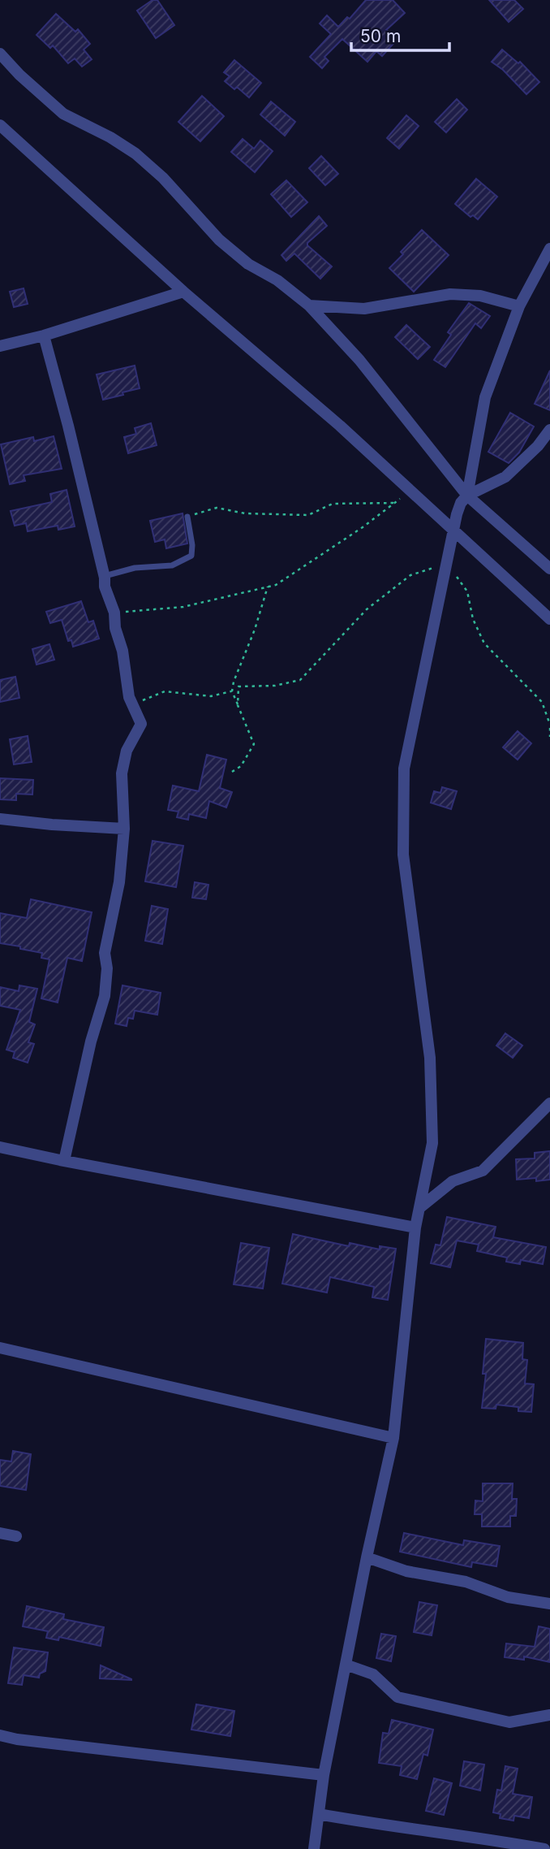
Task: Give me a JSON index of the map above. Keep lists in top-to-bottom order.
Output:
{
  "scale_bar": "50 m"
}
